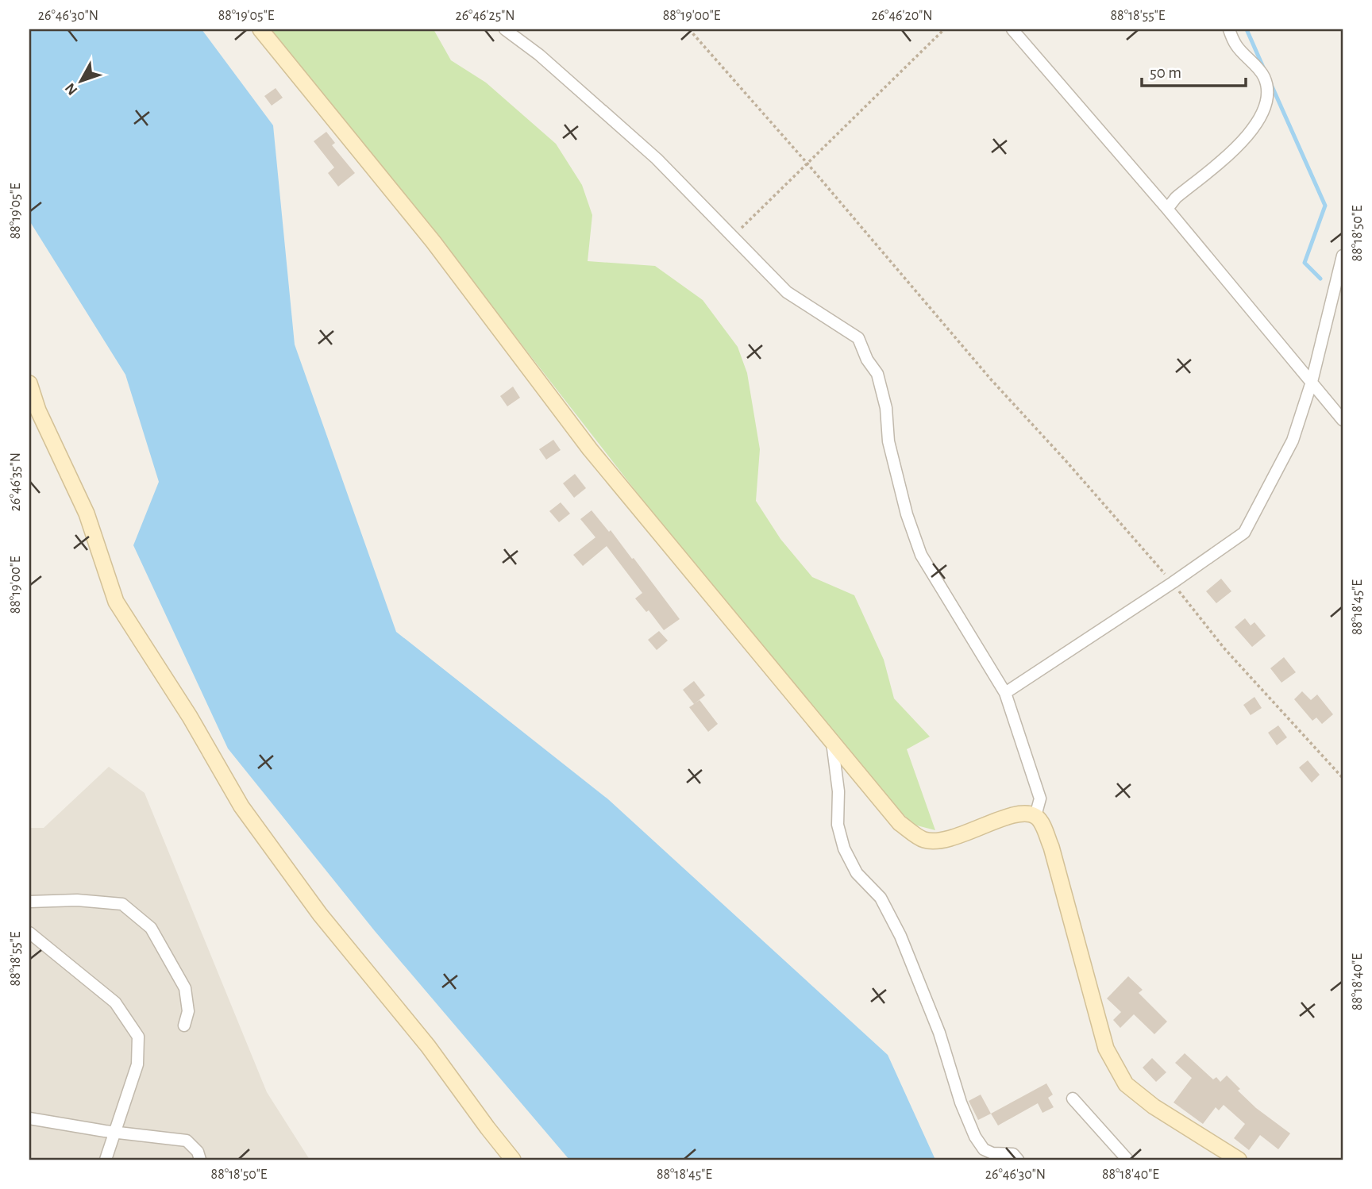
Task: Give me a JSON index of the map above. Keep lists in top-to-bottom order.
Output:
{
  "scale_bar": "50 m",
  "north": "bottom left",
  "coordinates": [
    "26°46'30\"N",
    "88°19'05\"E",
    "26°46'25\"N",
    "88°19'00\"E",
    "26°46'20\"N",
    "88°18'55\"E",
    "88°18'50\"E",
    "26°46'35\"N",
    "88°18'45\"E",
    "88°18'40\"E"
  ]
}
